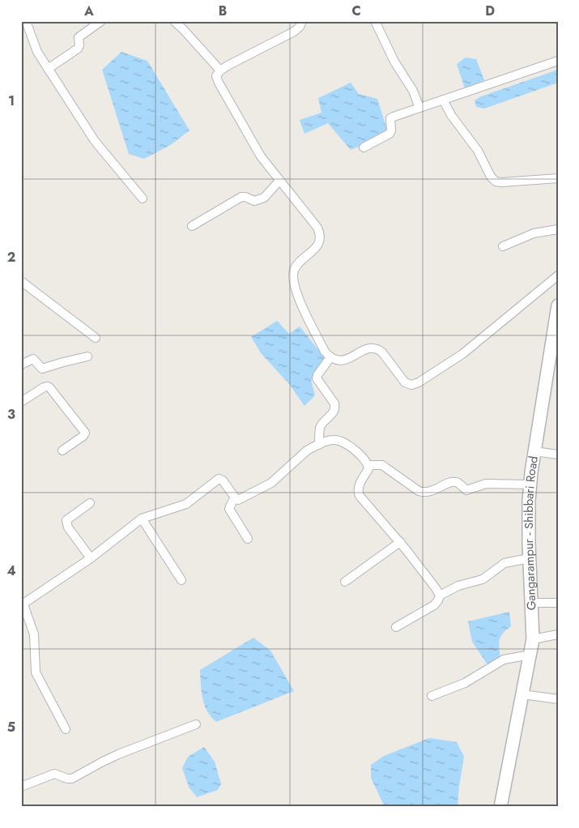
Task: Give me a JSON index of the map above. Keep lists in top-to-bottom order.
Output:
{
  "streets": {
    "main road": ["Gangarampur - Shibbari Road"]
  },
  "grid": {
    "columns": [
      "A",
      "B",
      "C",
      "D"
    ],
    "rows": [
      "1",
      "2",
      "3",
      "4",
      "5"
    ]
  }
}
